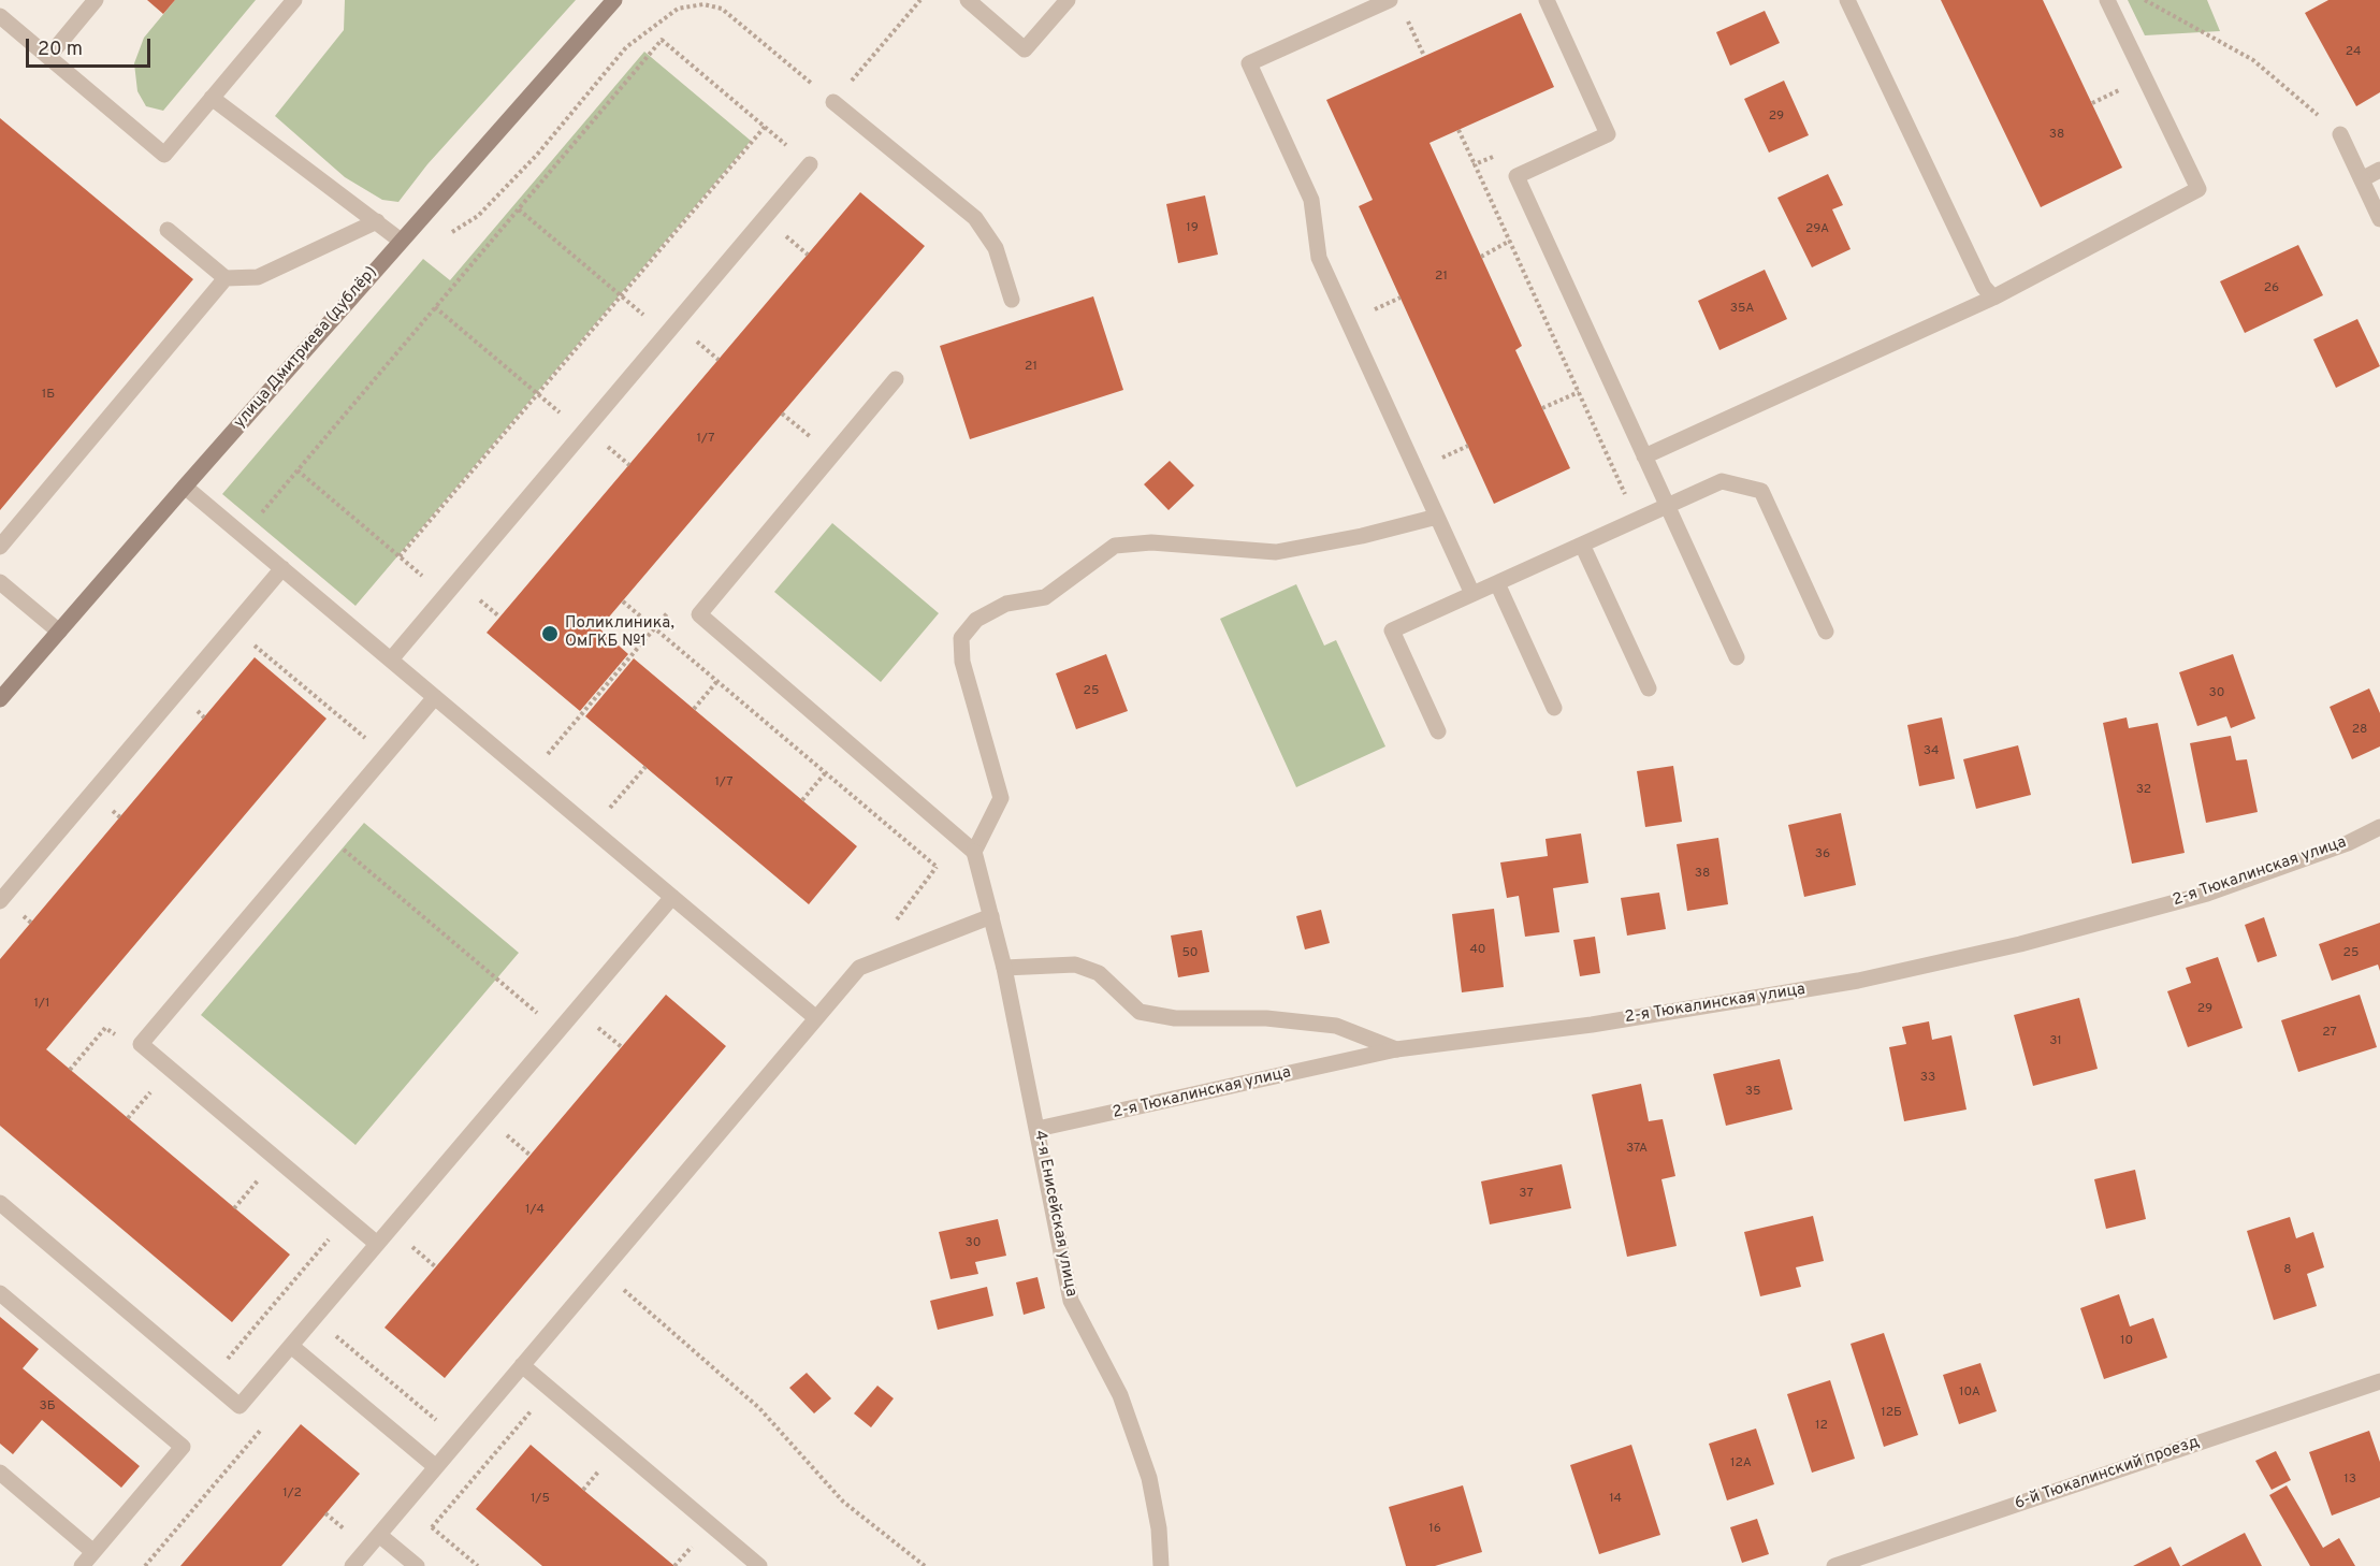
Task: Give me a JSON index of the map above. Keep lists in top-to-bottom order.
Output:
{
  "streets": {
    "main road": ["улица Дмитриева (дублёр)"],
    "street": ["2-я Тюкалинская улица", "4-я Енисейская улица", "6-й Тюкалинский проезд"]
  },
  "crossings": [
    ["2-я Тюкалинская улица", "4-я Енисейская улица"]
  ],
  "places": ["Поликлиника, ОмГКБ №1"],
  "house_numbers": [
    "24",
    "29",
    "38",
    "19",
    "29А",
    "21",
    "26",
    "35А",
    "21",
    "1Б",
    "1/7",
    "25",
    "30",
    "28",
    "34",
    "1/7",
    "32",
    "36",
    "38",
    "40",
    "50",
    "25",
    "1/1",
    "29",
    "27",
    "31",
    "33",
    "35",
    "37А",
    "37",
    "1/4",
    "30",
    "8",
    "10",
    "10А",
    "3Б",
    "12Б",
    "12",
    "12А",
    "13",
    "1/2",
    "1/5",
    "14",
    "16"
  ],
  "scale_bar": "20 m"
}
